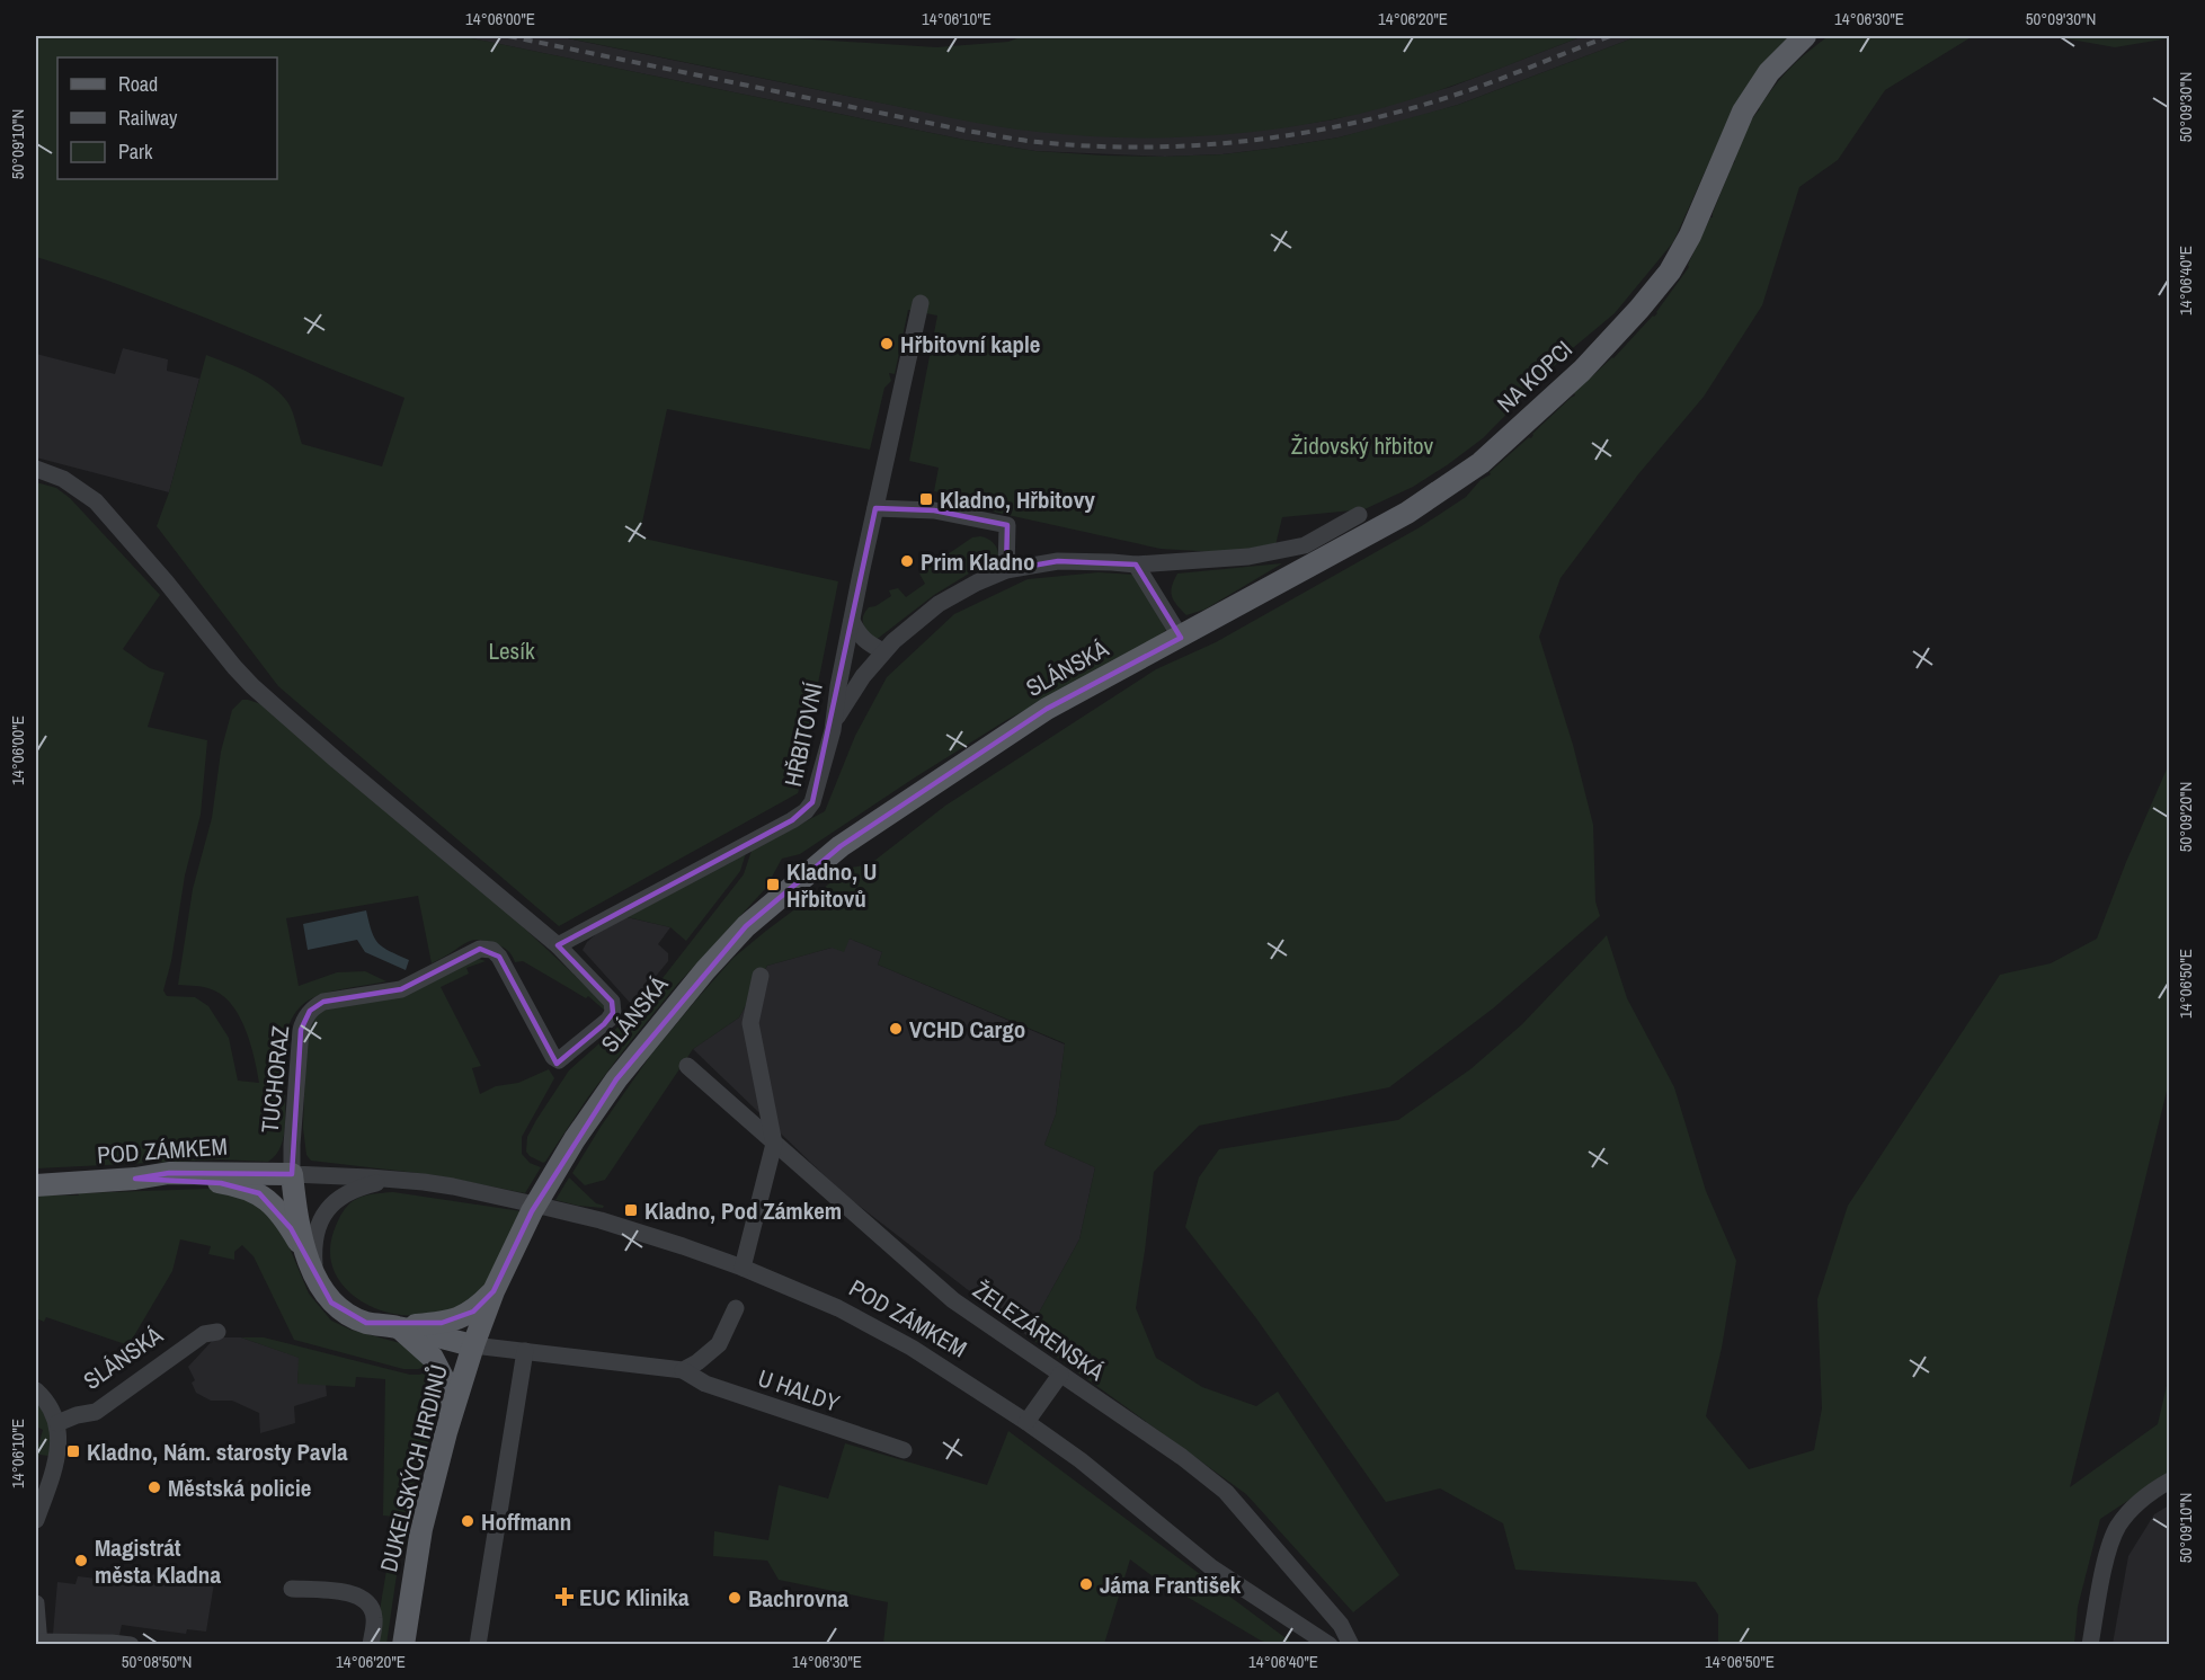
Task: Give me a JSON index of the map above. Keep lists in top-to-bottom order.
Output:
{
  "streets": {
    "main road": [
      "NA KOPCI",
      "SLÁNSKÁ",
      "POD ZÁMKEM",
      "DUKELSKÝCH HRDINŮ"
    ],
    "street": [
      "HŘBITOVNÍ",
      "TUCHORAZ",
      "ŽELEZÁRENSKÁ",
      "U HALDY"
    ]
  },
  "crossings": [
    ["NA KOPCI", "SLÁNSKÁ"],
    ["SLÁNSKÁ", "DUKELSKÝCH HRDINŮ"],
    ["HŘBITOVNÍ", "TUCHORAZ"],
    ["TUCHORAZ", "POD ZÁMKEM"]
  ],
  "parks": ["Židovský hřbitov", "Lesík"],
  "places": {
    "other": [
      "Hřbitovní kaple",
      "Prim Kladno",
      "VCHD Cargo",
      "Městská policie",
      "Hoffmann",
      "Magistrát města Kladna",
      "Jáma František",
      "Bachrovna"
    ],
    "transit": [
      "Kladno, Hřbitovy",
      "Kladno, U Hřbitovů",
      "Kladno, Pod Zámkem",
      "Kladno, Nám. starosty Pavla"
    ],
    "health": ["EUC Klinika"]
  },
  "legend": ["Road", "Railway", "Park"],
  "coordinates": [
    "14°06'00\"E",
    "14°06'10\"E",
    "14°06'20\"E",
    "14°06'30\"E",
    "50°09'30\"N",
    "50°09'10\"N",
    "14°06'40\"E",
    "50°09'20\"N",
    "14°06'50\"E",
    "50°08'50\"N"
  ]
}
